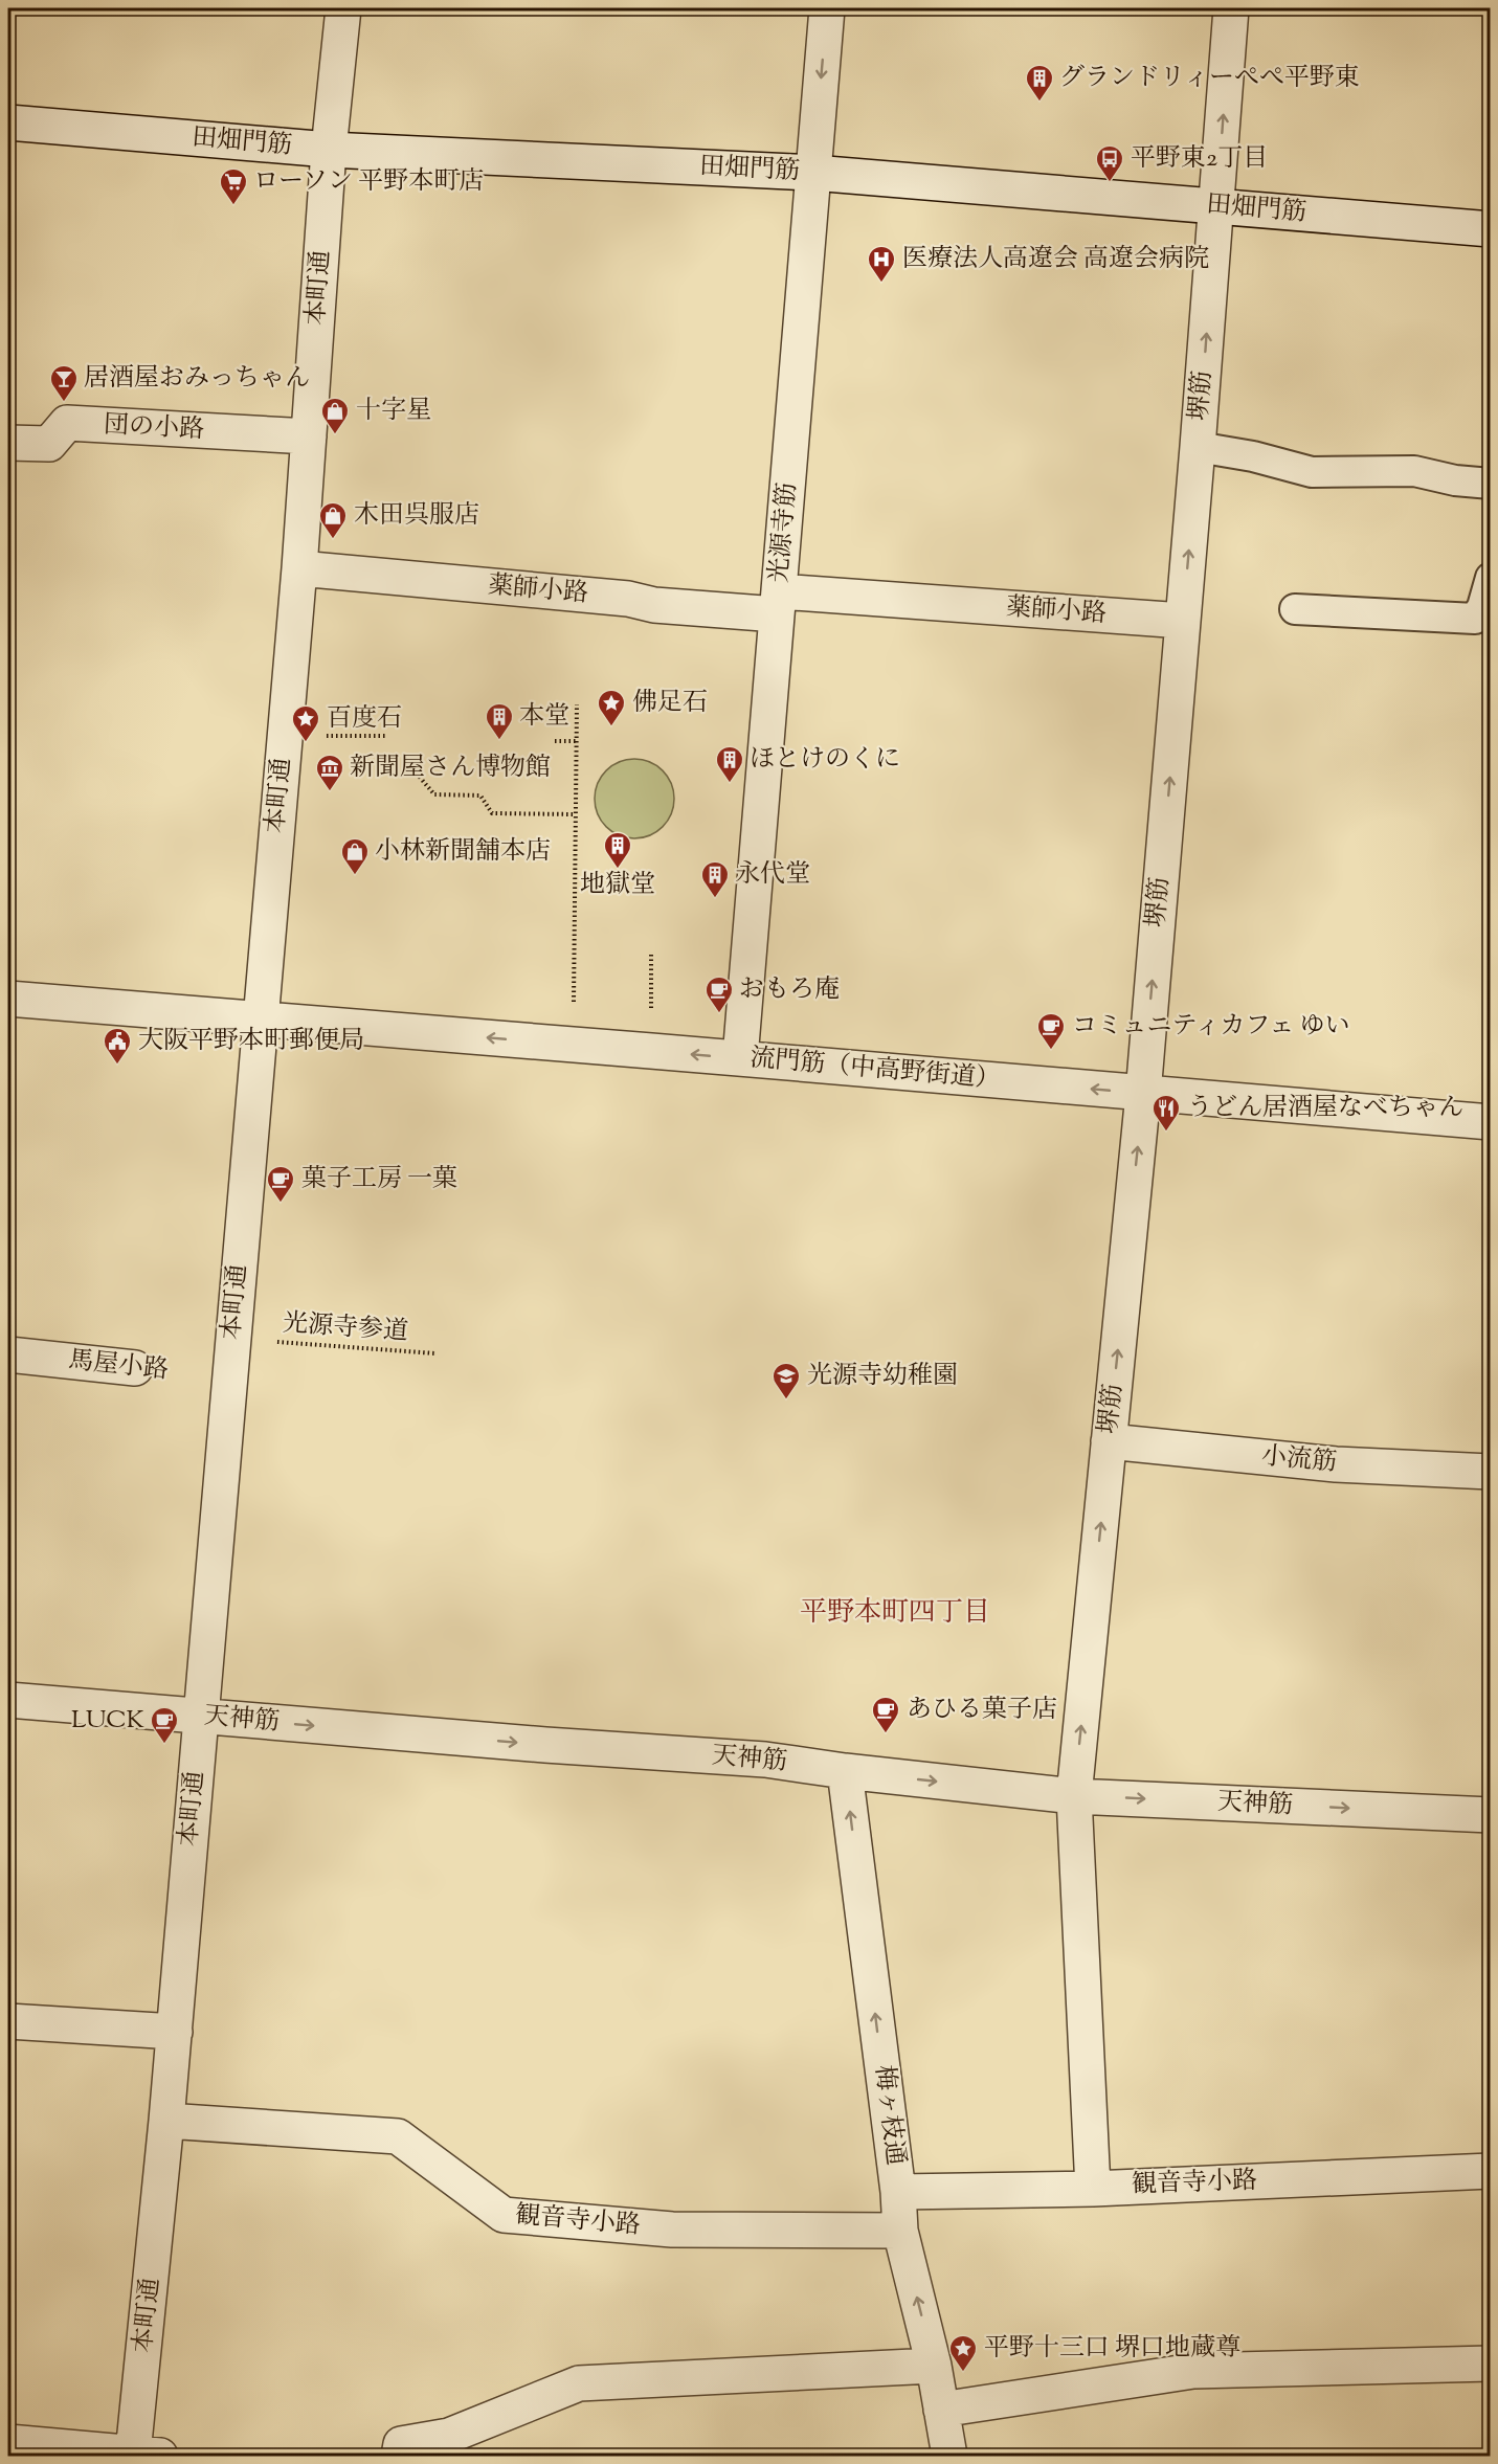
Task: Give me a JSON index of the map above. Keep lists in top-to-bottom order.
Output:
{
  "streets": {
    "street": [
      "田畑門筋",
      "本町通",
      "堺筋",
      "団の小路",
      "光源寺筋",
      "薬師小路",
      "流門筋（中高野街道）",
      "馬屋小路",
      "小流筋",
      "天神筋",
      "梅ヶ枝通",
      "観音寺小路"
    ],
    "path": ["光源寺参道"]
  },
  "crossings": [
    ["田畑門筋", "本町通"],
    ["田畑門筋", "堺筋"],
    ["田畑門筋", "光源寺筋"],
    ["本町通", "団の小路"],
    ["本町通", "薬師小路"],
    ["本町通", "流門筋（中高野街道）"],
    ["本町通", "天神筋"],
    ["本町通", "観音寺小路"],
    ["堺筋", "薬師小路"],
    ["堺筋", "流門筋（中高野街道）"],
    ["堺筋", "小流筋"],
    ["堺筋", "天神筋"],
    ["堺筋", "観音寺小路"],
    ["光源寺筋", "薬師小路"],
    ["光源寺筋", "流門筋（中高野街道）"],
    ["天神筋", "梅ヶ枝通"],
    ["梅ヶ枝通", "観音寺小路"]
  ],
  "one_way": [
    "堺筋",
    "流門筋（中高野街道）",
    "天神筋",
    "梅ヶ枝通"
  ],
  "districts": ["平野本町四丁目"],
  "places": {
    "building": [
      "グランドリィーぺぺ平野東",
      "本堂",
      "ほとけのくに",
      "地獄堂",
      "永代堂"
    ],
    "bus stop": ["平野東2丁目"],
    "supermarket": ["ローソン 平野本町店"],
    "hospital": ["医療法人高遼会 高遼会病院"],
    "bar": ["居酒屋おみっちゃん"],
    "shop": ["十字星", "木田呉服店", "小林新聞舗本店"],
    "place": ["佛足石", "百度石", "平野十三口 堺口地蔵尊"],
    "museum": ["新聞屋さん博物館"],
    "cafe": [
      "おもろ庵",
      "コミュニティカフェ ゆい",
      "菓子工房 一菓",
      "あひる菓子店",
      "LUCK"
    ],
    "public building": ["大阪平野本町郵便局"],
    "restaurant": ["うどん居酒屋なべちゃん"],
    "school or university": ["光源寺幼稚園"]
  }
}
